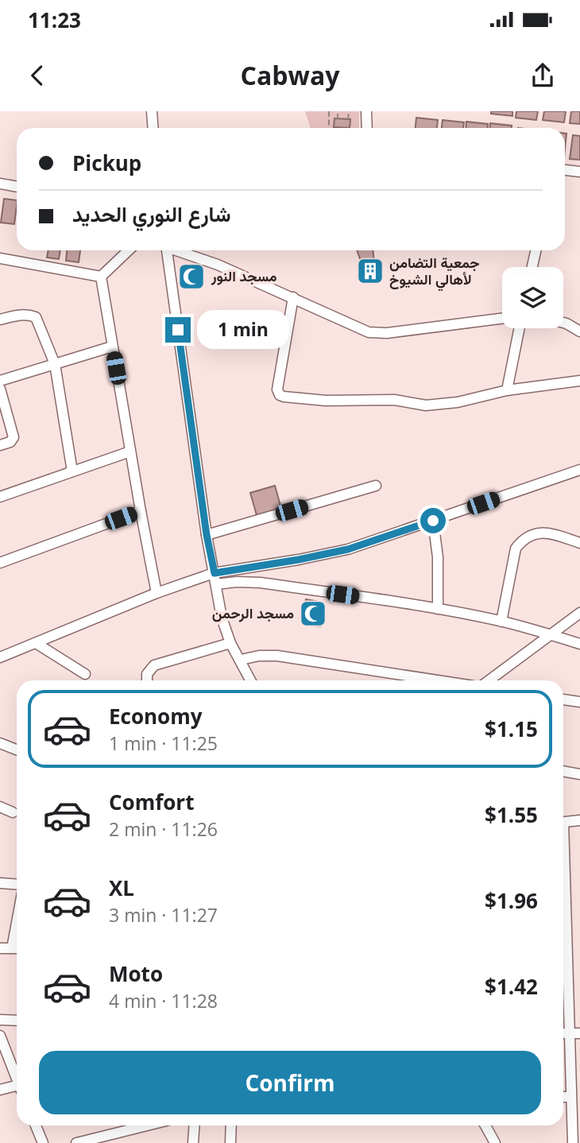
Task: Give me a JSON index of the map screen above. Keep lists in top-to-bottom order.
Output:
{
  "places": {
    "building": ["جمعية التضامن لأهالي الشيوخ"],
    "mosque": ["مسجد النور", "مسجد الرحمن"]
  },
  "page": {
    "status": "11:23",
    "header": "Cabway",
    "banner": ["Pickup", "شارع النوري الحديد"],
    "bubble": "1 min",
    "list": [
      {
        "name": "Economy",
        "note": "1 min · 11:25",
        "value": "$1.15"
      },
      {
        "name": "Comfort",
        "note": "2 min · 11:26",
        "value": "$1.55"
      },
      {
        "name": "XL",
        "note": "3 min · 11:27",
        "value": "$1.96"
      },
      {
        "name": "Moto",
        "note": "4 min · 11:28",
        "value": "$1.42"
      }
    ],
    "buttons": "Confirm"
  }
}
